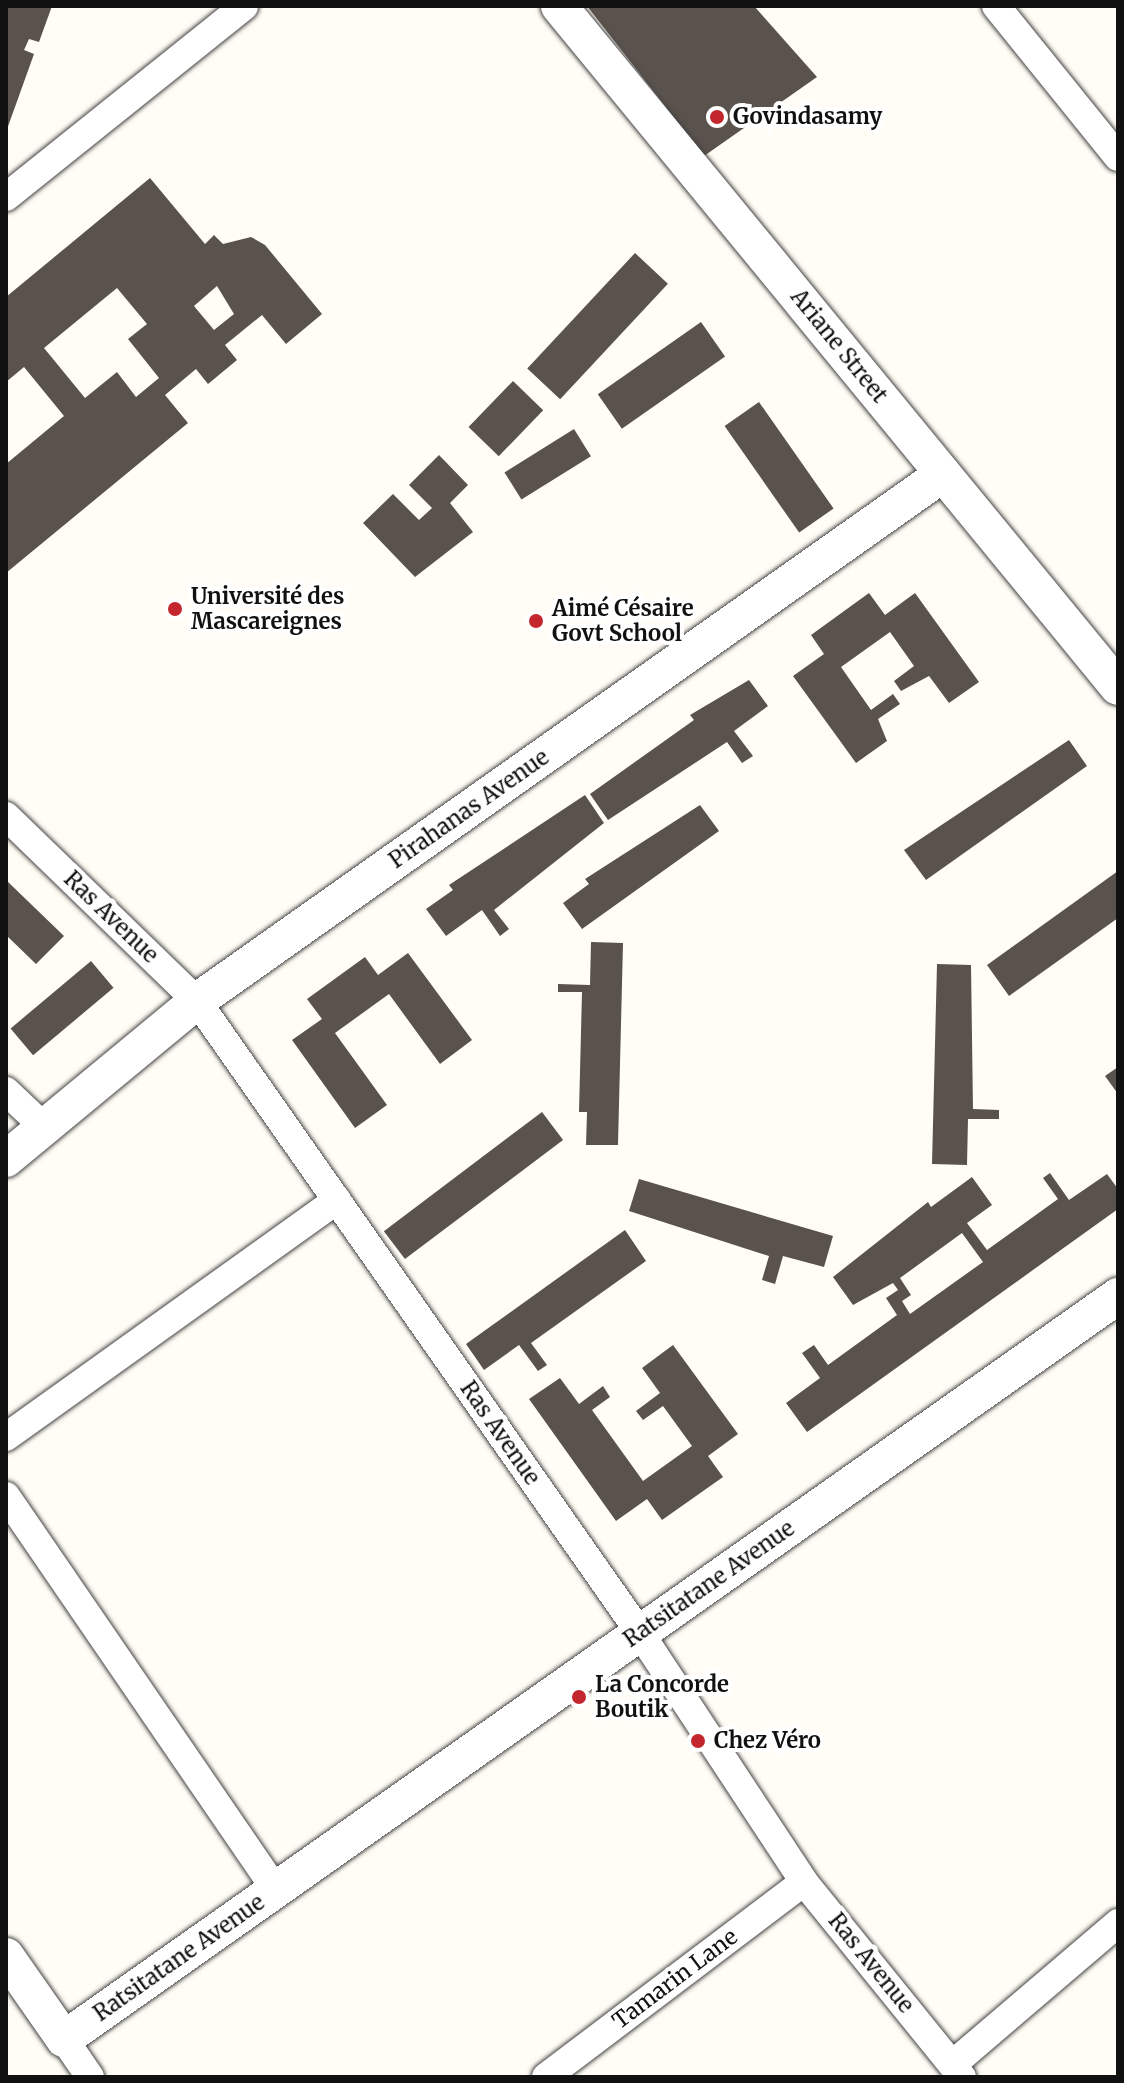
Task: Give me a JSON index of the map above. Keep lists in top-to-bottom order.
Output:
{
  "streets": {
    "street": [
      "Ariane Street",
      "Pirahanas Avenue",
      "Ras Avenue",
      "Ratsitatane Avenue",
      "Tamarin Lane"
    ]
  },
  "crossings": [
    ["Ariane Street", "Pirahanas Avenue"],
    ["Pirahanas Avenue", "Ras Avenue"],
    ["Ras Avenue", "Ratsitatane Avenue"],
    ["Ras Avenue", "Tamarin Lane"]
  ],
  "places": [
    "Govindasamy",
    "Université des Mascareignes",
    "Aimé Césaire Govt School",
    "La Concorde Boutik",
    "Chez Véro"
  ]
}
